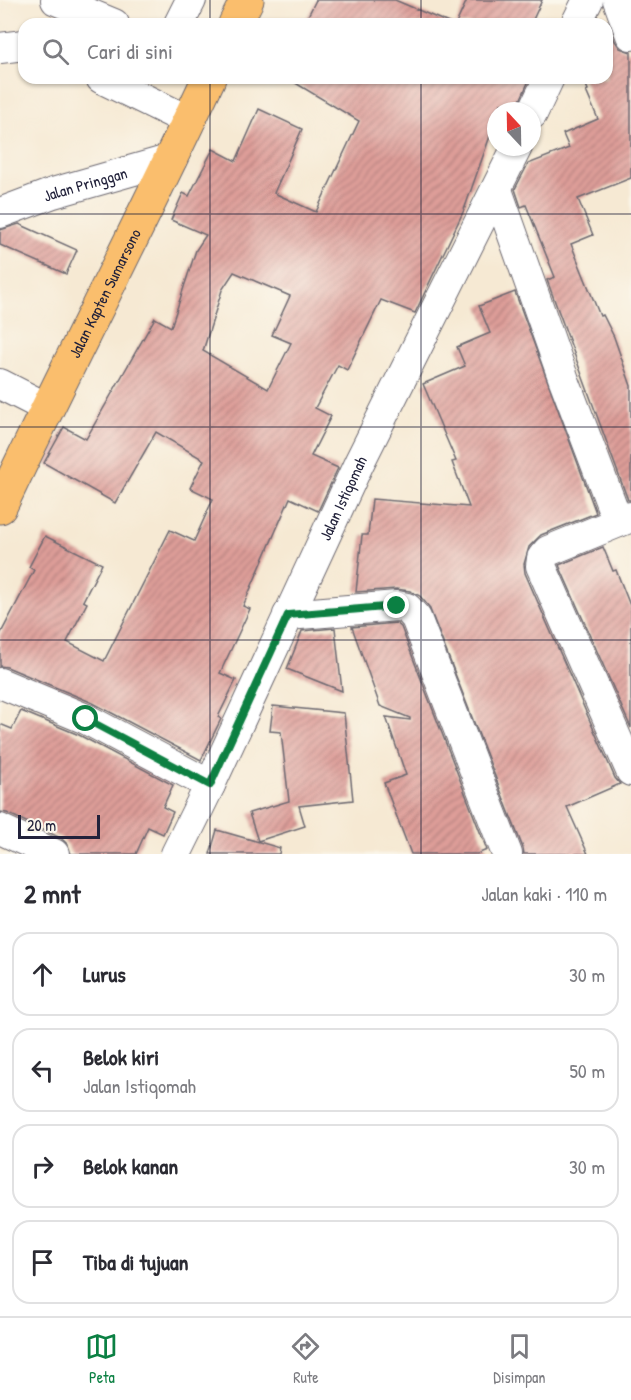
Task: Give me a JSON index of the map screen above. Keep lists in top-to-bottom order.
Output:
{
  "streets": {
    "highway": ["Jalan Kapten Sumarsono"],
    "street": ["Jalan Pringgan", "Jalan Istiqomah"]
  },
  "crossings": [
    ["Jalan Pringgan", "Jalan Kapten Sumarsono"]
  ],
  "scale_bar": "20 m",
  "north": "top",
  "page": {
    "search": "Cari di sini",
    "scale": "20 m",
    "heading": ["2 mnt", "Jalan kaki · 110 m"],
    "list": [
      ["Lurus", "30 m"],
      ["Belok kiri", "Jalan Istiqomah", "50 m"],
      ["Belok kanan", "30 m"],
      "Tiba di tujuan"
    ],
    "nav": ["Peta", "Rute", "Disimpan"]
  }
}
